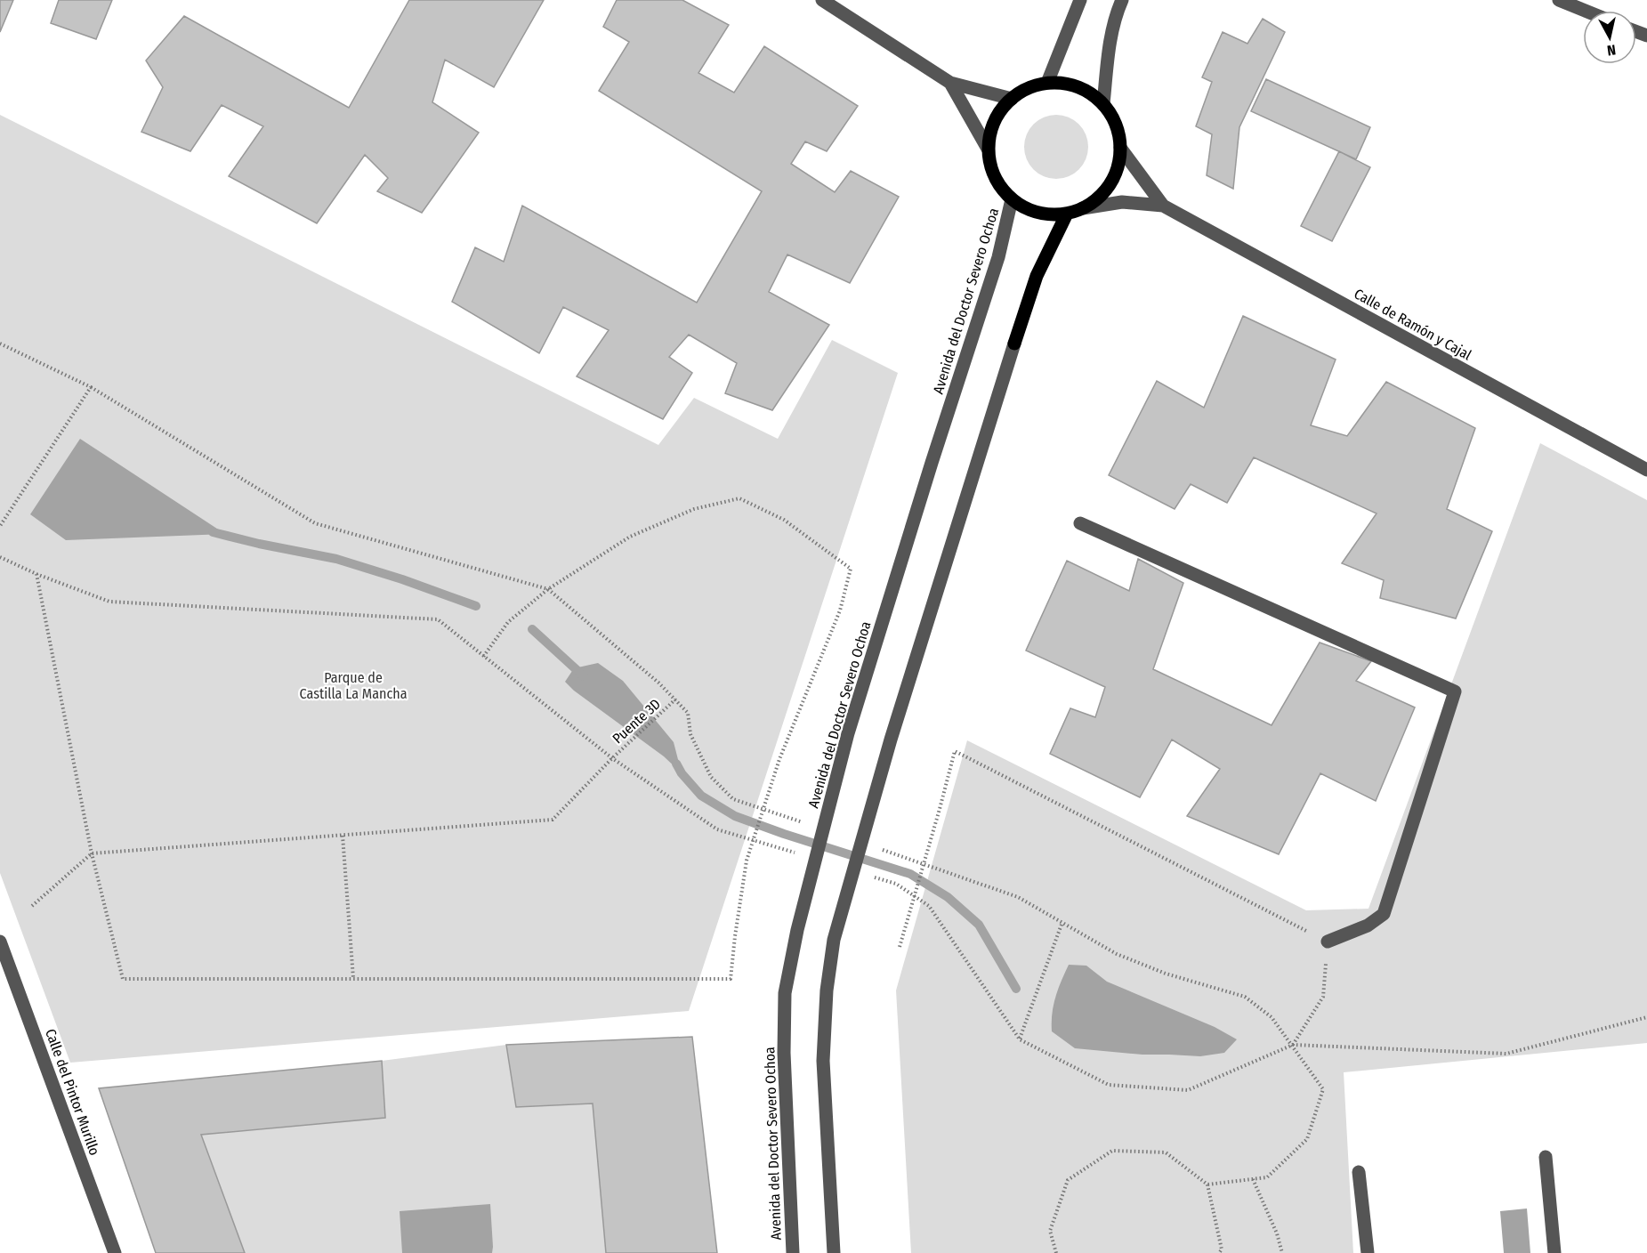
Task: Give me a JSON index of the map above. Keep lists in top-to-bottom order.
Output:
{
  "streets": {
    "street": ["Avenida del Doctor Severo Ochoa", "Calle de Ramón y Cajal", "Calle del Pintor Murillo"],
    "path": ["Puente 3D"]
  },
  "crossings": [
    ["Avenida del Doctor Severo Ochoa", "Calle de Ramón y Cajal"]
  ],
  "parks": ["Parque de Castilla La Mancha"],
  "north": "bottom"
}
